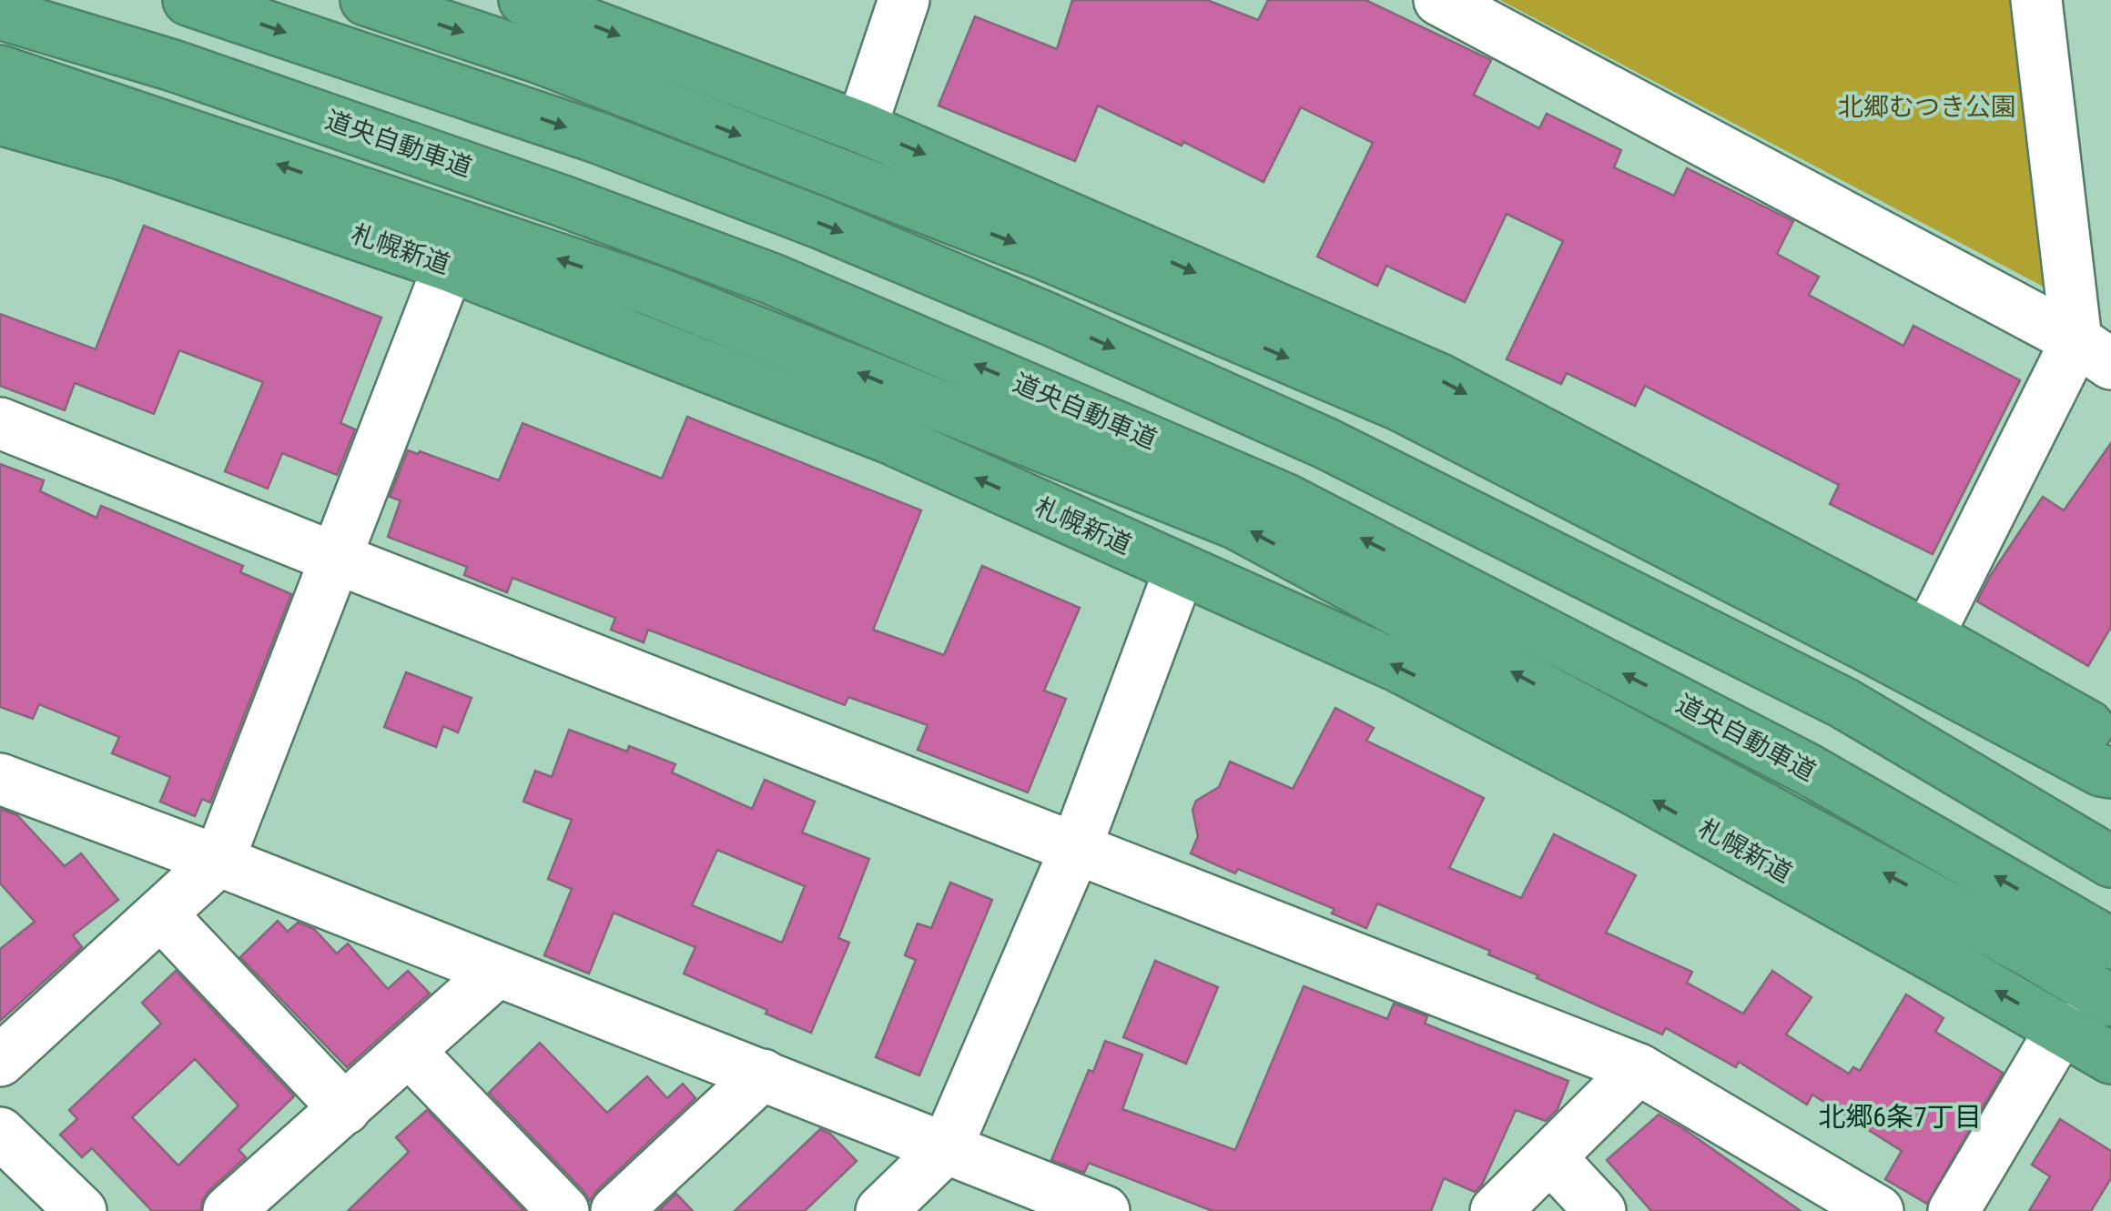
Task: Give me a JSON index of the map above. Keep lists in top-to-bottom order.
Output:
{
  "streets": {
    "highway": ["道央自動車道", "札幌新道"]
  },
  "districts": ["北郷6条7丁目"],
  "parks": ["北郷むつき公園"]
}
